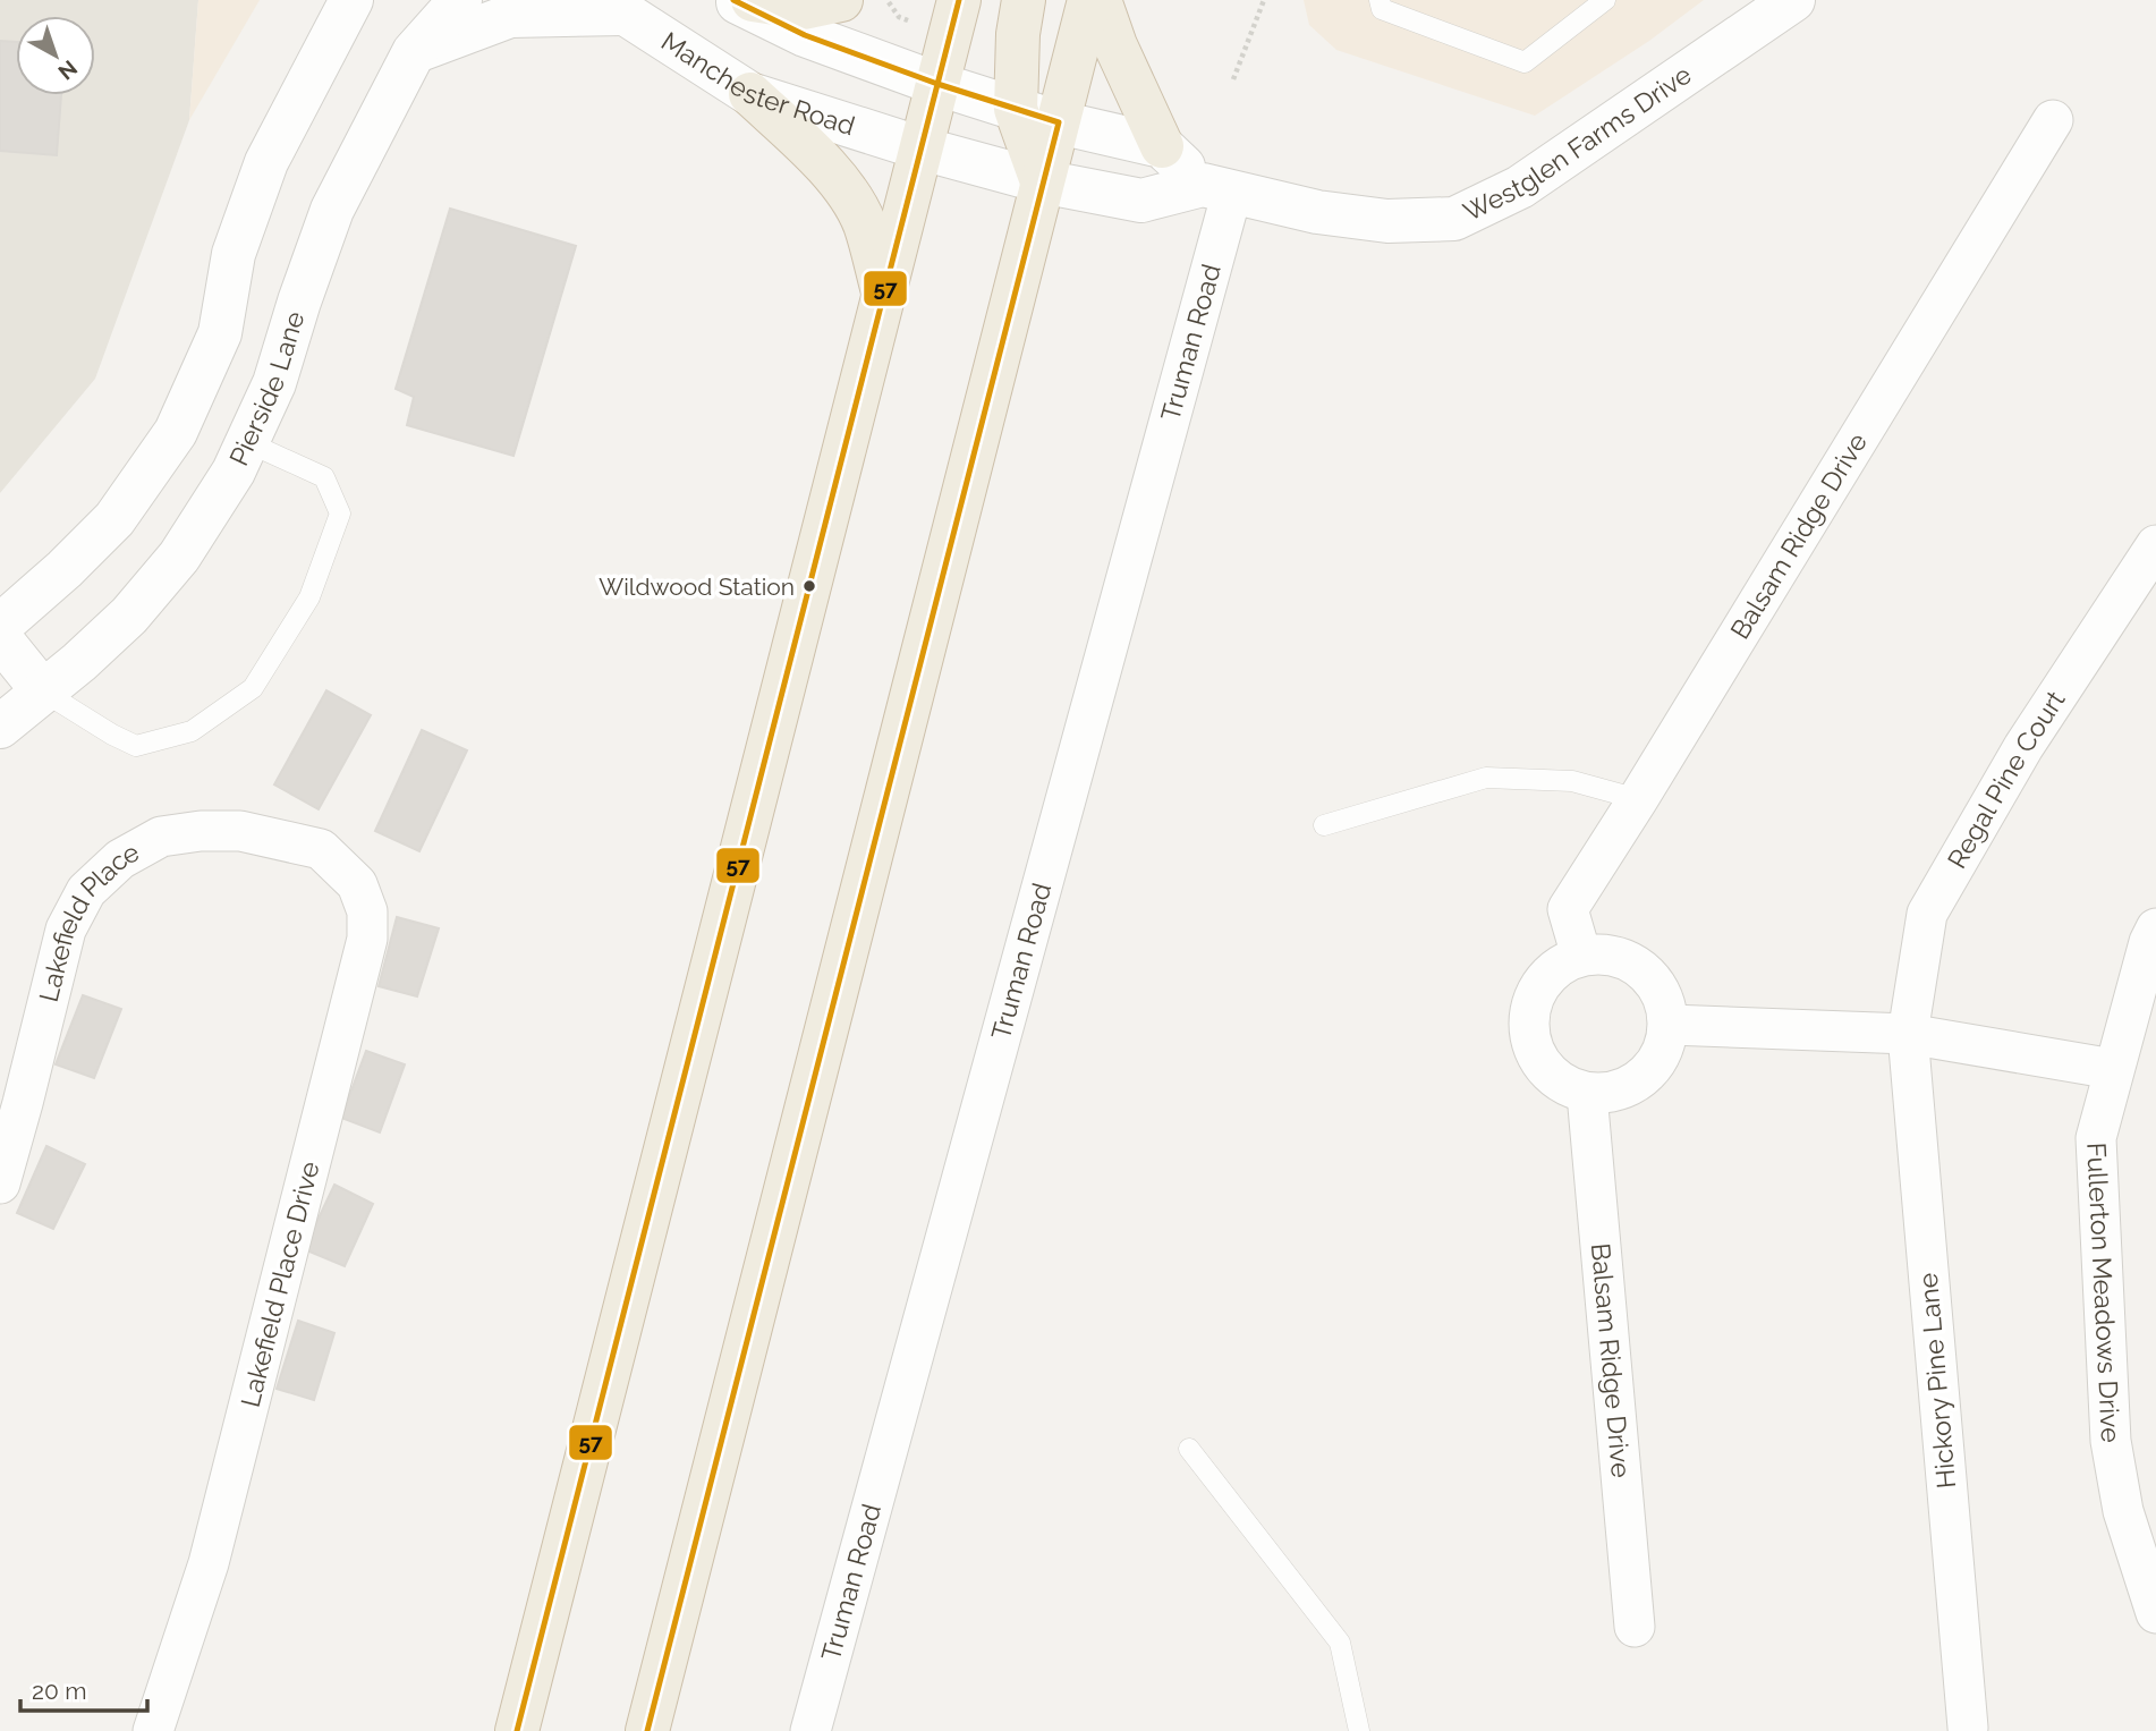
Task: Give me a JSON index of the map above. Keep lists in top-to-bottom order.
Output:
{
  "streets": {
    "street": [
      "Manchester Road",
      "Westglen Farms Drive",
      "Truman Road",
      "Pierside Lane",
      "Balsam Ridge Drive",
      "Regal Pine Court",
      "Lakefield Place",
      "Lakefield Place Drive",
      "Fullerton Meadows Drive",
      "Hickory Pine Lane"
    ]
  },
  "crossings": [
    ["Manchester Road", "Westglen Farms Drive"],
    ["Westglen Farms Drive", "Truman Road"],
    ["Regal Pine Court", "Hickory Pine Lane"],
    ["Lakefield Place", "Lakefield Place Drive"]
  ],
  "places": ["Wildwood Station"],
  "lines": ["transit line 57"],
  "scale_bar": "20 m",
  "north": "bottom right"
}
